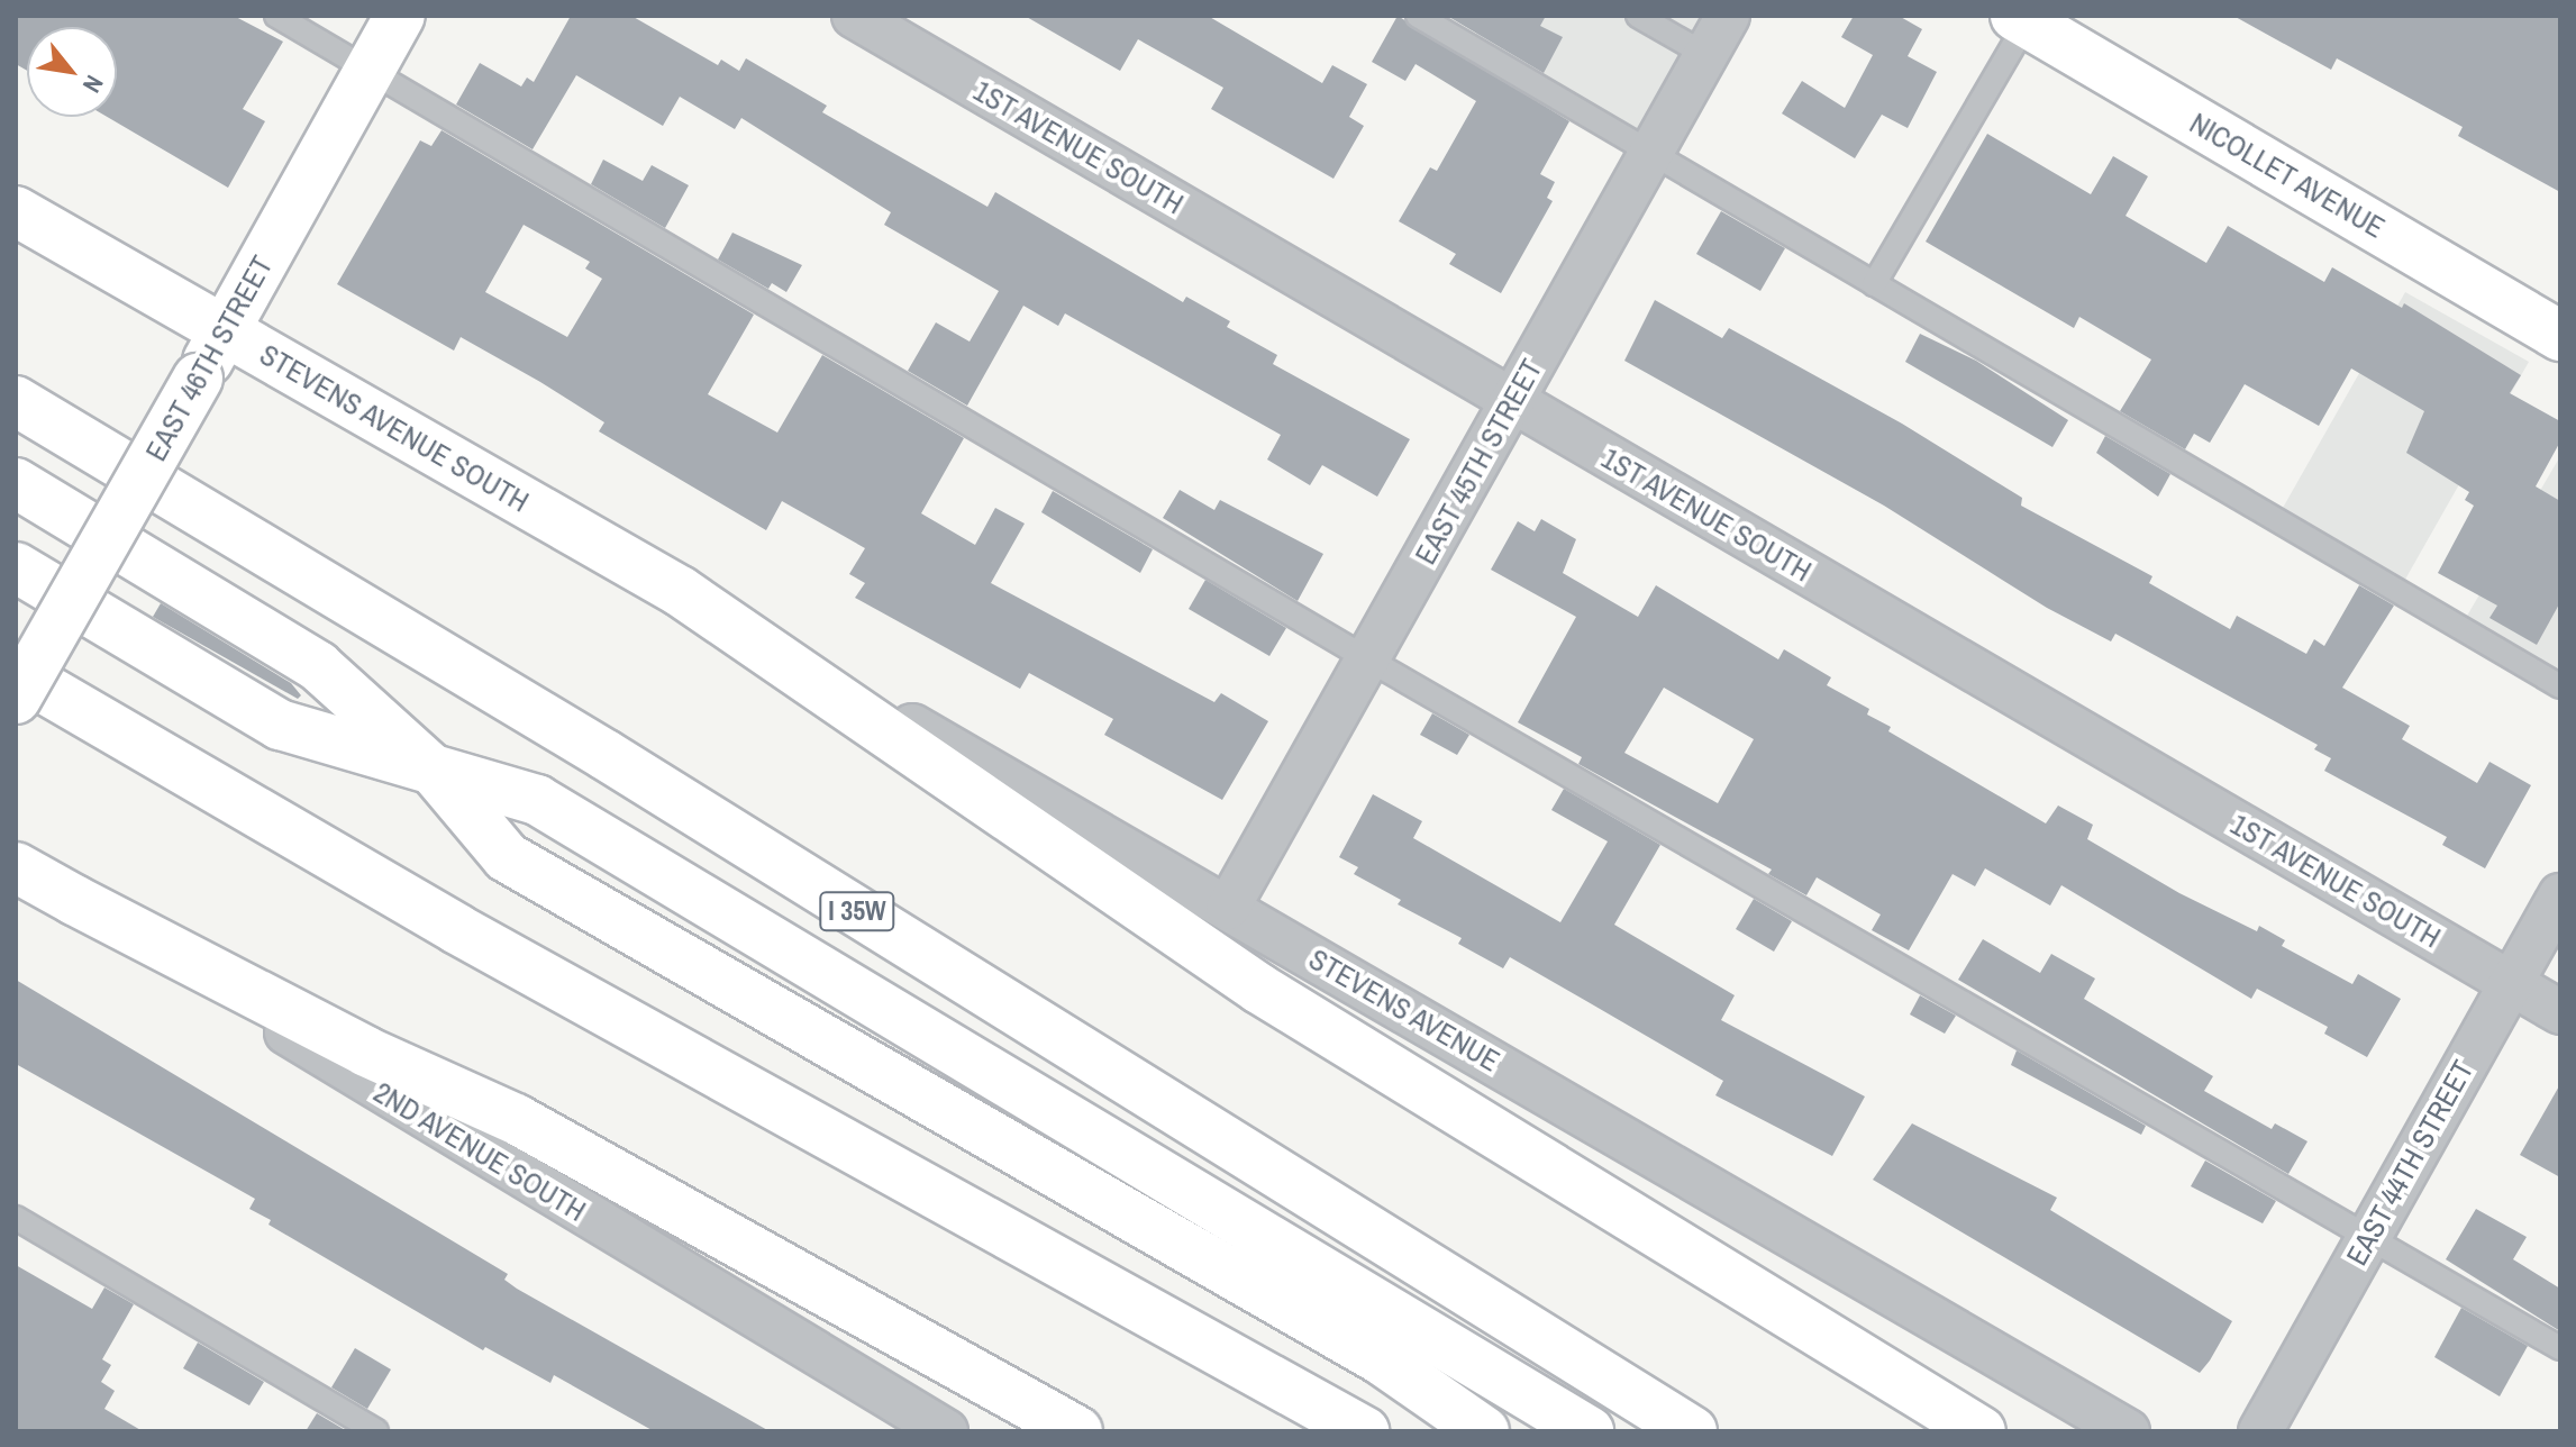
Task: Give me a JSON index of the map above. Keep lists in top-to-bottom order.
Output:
{
  "streets": {
    "main road": [
      "NICOLLET AVENUE",
      "EAST 46TH STREET",
      "STEVENS AVENUE SOUTH",
      "I 35W",
      "2ND AVENUE SOUTH"
    ],
    "street": [
      "1ST AVENUE SOUTH",
      "EAST 45TH STREET",
      "STEVENS AVENUE",
      "EAST 44TH STREET"
    ]
  },
  "crossings": [
    ["1ST AVENUE SOUTH", "EAST 45TH STREET"],
    ["1ST AVENUE SOUTH", "EAST 44TH STREET"],
    ["EAST 46TH STREET", "STEVENS AVENUE SOUTH"],
    ["STEVENS AVENUE SOUTH", "STEVENS AVENUE"],
    ["EAST 45TH STREET", "STEVENS AVENUE"]
  ],
  "north": "bottom right"
}
